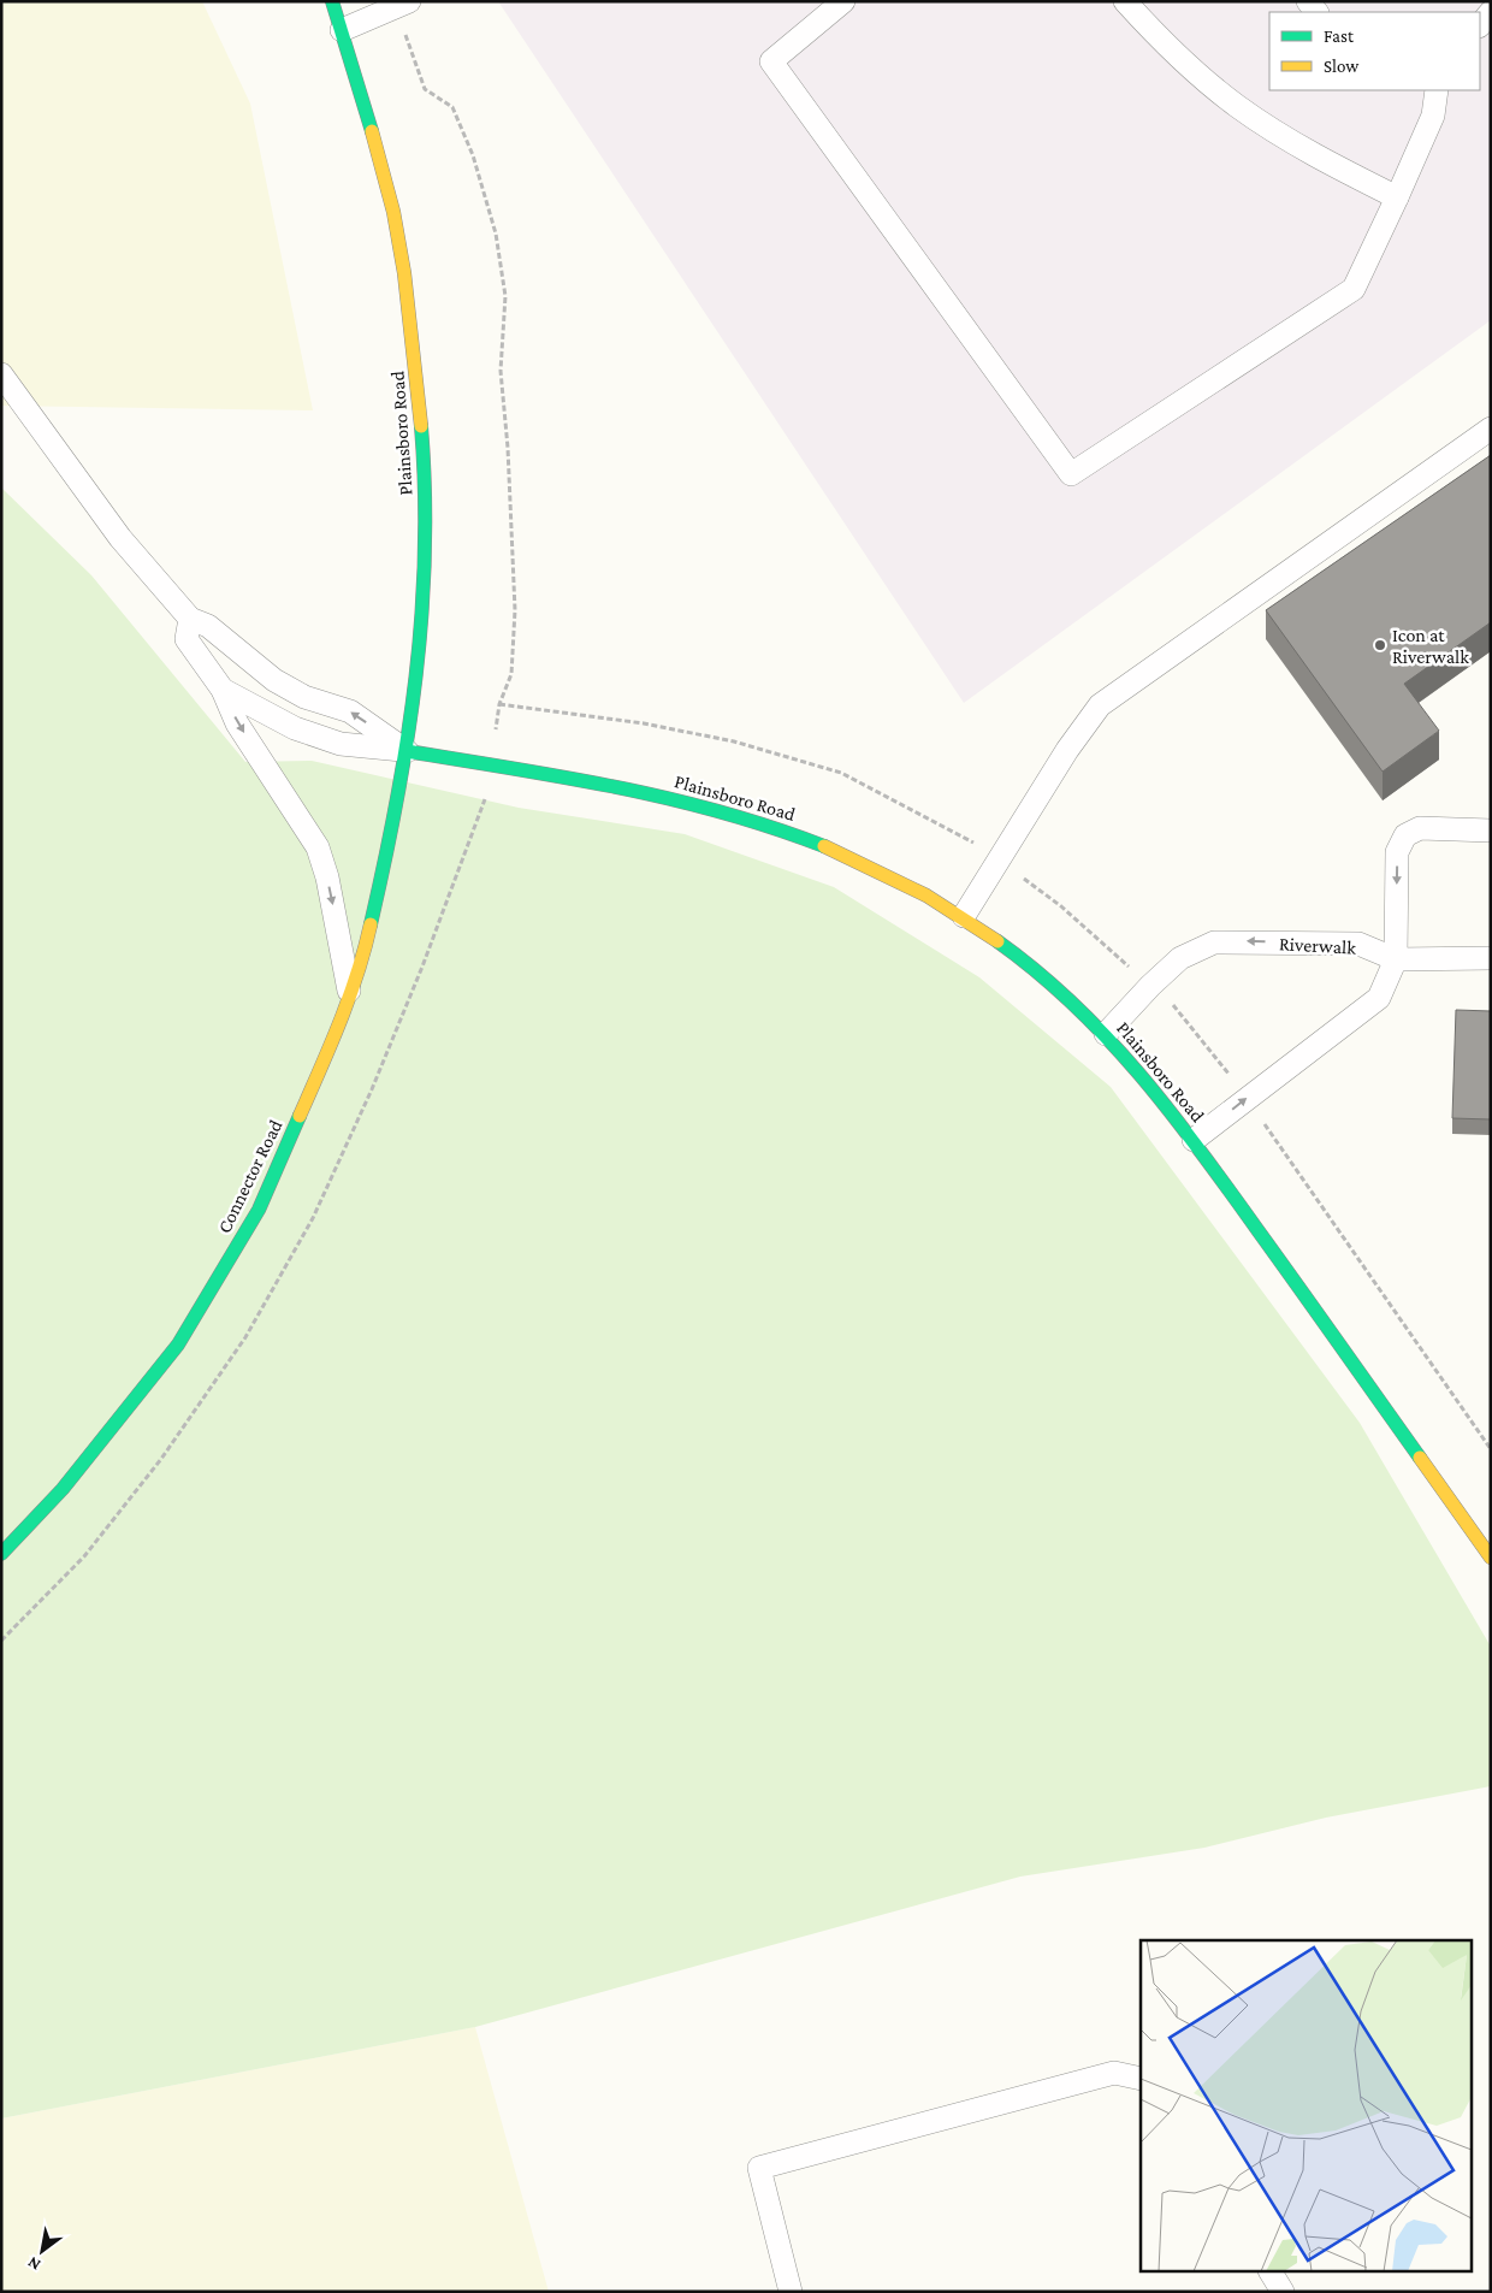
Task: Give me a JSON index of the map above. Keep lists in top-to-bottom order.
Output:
{
  "streets": {
    "street": ["Plainsboro Road", "Connector Road"],
    "lane": ["Riverwalk"]
  },
  "crossings": [
    ["Plainsboro Road", "Riverwalk"],
    ["Plainsboro Road", "Connector Road"]
  ],
  "one_way": ["Riverwalk"],
  "places": ["Icon at Riverwalk"],
  "legend": ["Fast", "Slow"],
  "north": "bottom left"
}
